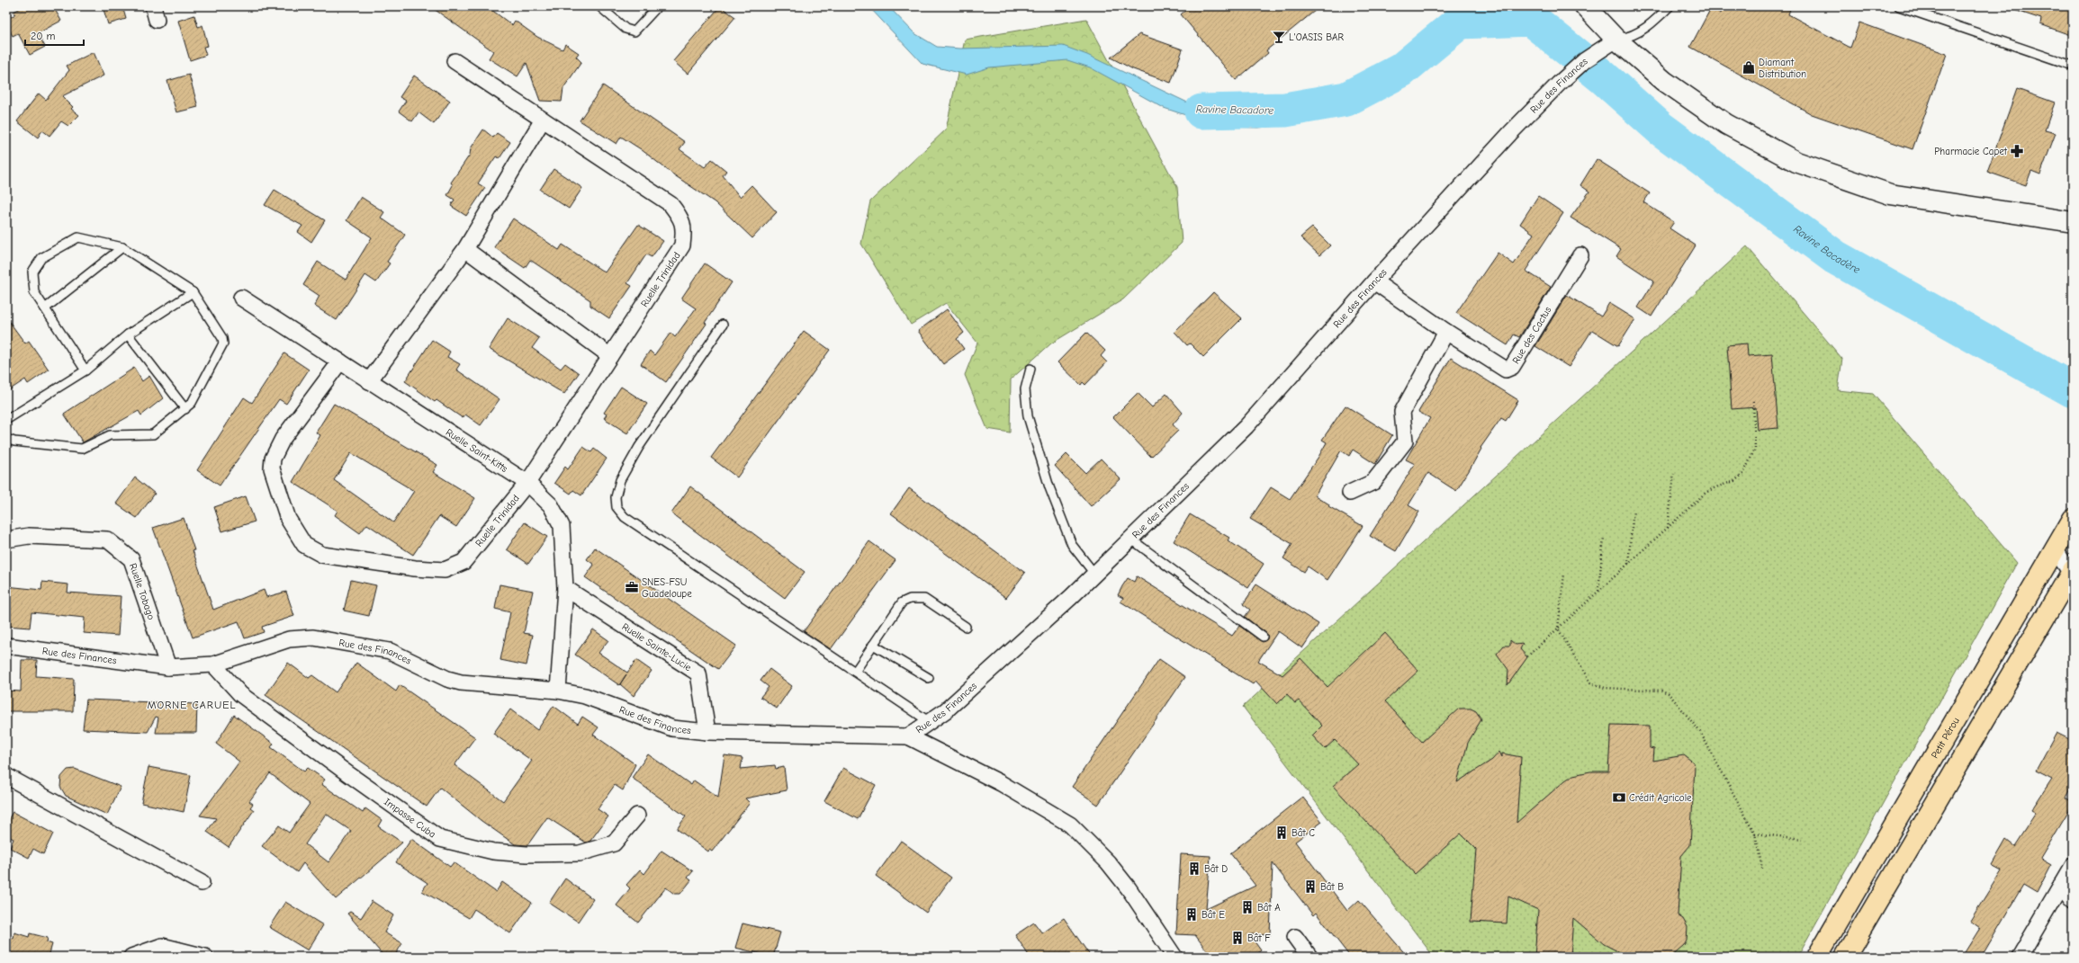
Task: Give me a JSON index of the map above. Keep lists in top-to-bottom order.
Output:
{
  "streets": {
    "highway": ["Petit Pérou"],
    "street": [
      "Rue des Finances",
      "Ruelle Trinidad",
      "Rue des Cactus",
      "Ruelle Saint-Kitts",
      "Ruelle Tobago",
      "Ruelle Sainte-Lucie",
      "Impasse Cuba"
    ]
  },
  "crossings": [
    ["Rue des Finances", "Rue des Cactus"],
    ["Rue des Finances", "Ruelle Saint-Kitts"],
    ["Rue des Finances", "Ruelle Tobago"],
    ["Rue des Finances", "Ruelle Sainte-Lucie"],
    ["Rue des Finances", "Impasse Cuba"],
    ["Ruelle Trinidad", "Ruelle Saint-Kitts"],
    ["Ruelle Saint-Kitts", "Ruelle Sainte-Lucie"]
  ],
  "districts": ["MORNE CARUEL"],
  "water": ["Ravine Bacadore", "Ravine Bacadère"],
  "places": {
    "bar": ["L'OASIS BAR"],
    "shop": ["Diamant Distribution"],
    "pharmacy": ["Pharmacie Capet"],
    "office": ["SNES-FSU Guadeloupe"],
    "bank": ["Crédit Agricole"],
    "building": [
      "Bât C",
      "Bât D",
      "Bât B",
      "Bât A",
      "Bât E",
      "Bât F"
    ]
  },
  "scale_bar": "20 m"
}
